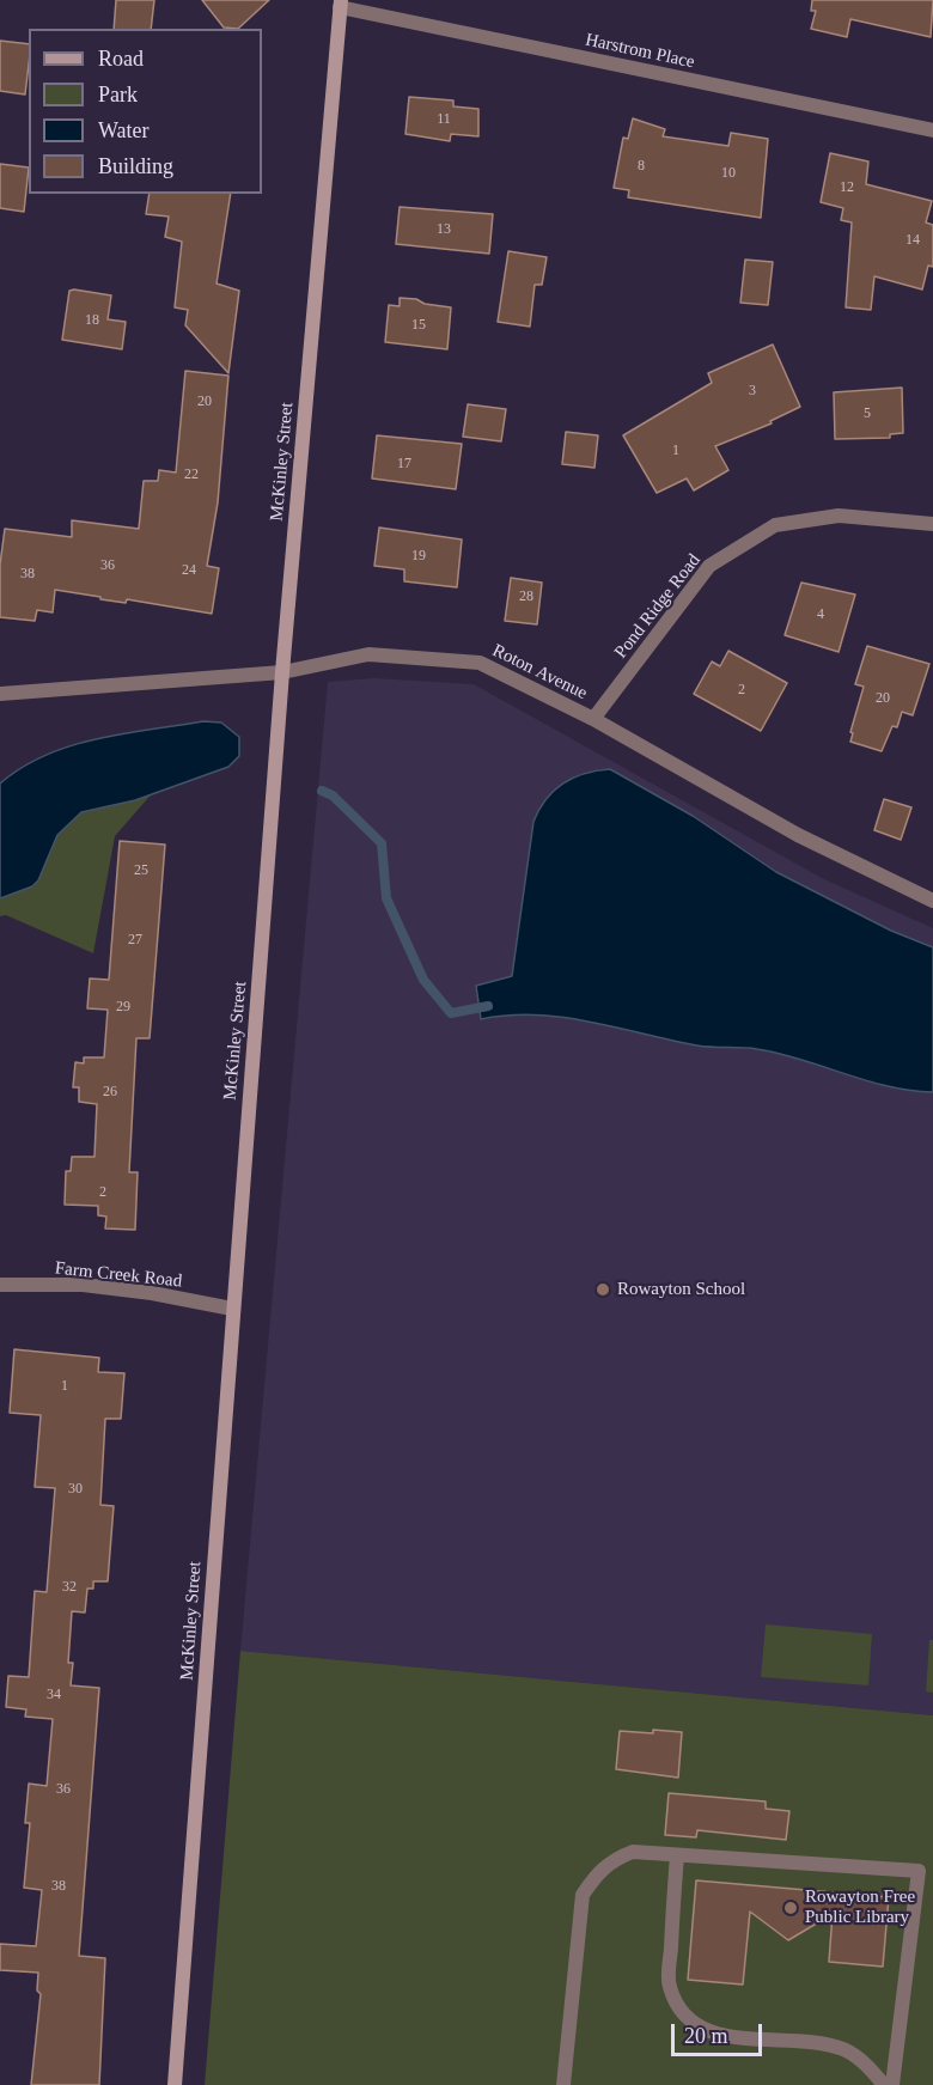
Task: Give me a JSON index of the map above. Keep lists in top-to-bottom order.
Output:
{
  "streets": {
    "main road": ["McKinley Street"],
    "street": [
      "Harstrom Place",
      "Pond Ridge Road",
      "Roton Avenue",
      "Farm Creek Road"
    ]
  },
  "crossings": [
    ["Harstrom Place", "McKinley Street"],
    ["McKinley Street", "Roton Avenue"],
    ["McKinley Street", "Farm Creek Road"],
    ["Pond Ridge Road", "Roton Avenue"]
  ],
  "places": ["Rowayton School", "Rowayton Free Public Library"],
  "house_numbers": [
    "11",
    "8",
    "10",
    "12",
    "13",
    "14",
    "18",
    "15",
    "3",
    "20",
    "5",
    "1",
    "17",
    "22",
    "19",
    "36",
    "24",
    "38",
    "28",
    "4",
    "2",
    "20",
    "25",
    "27",
    "29",
    "26",
    "2",
    "1",
    "30",
    "32",
    "34",
    "36",
    "38"
  ],
  "legend": [
    "Road",
    "Park",
    "Water",
    "Building"
  ],
  "scale_bar": "20 m"
}
